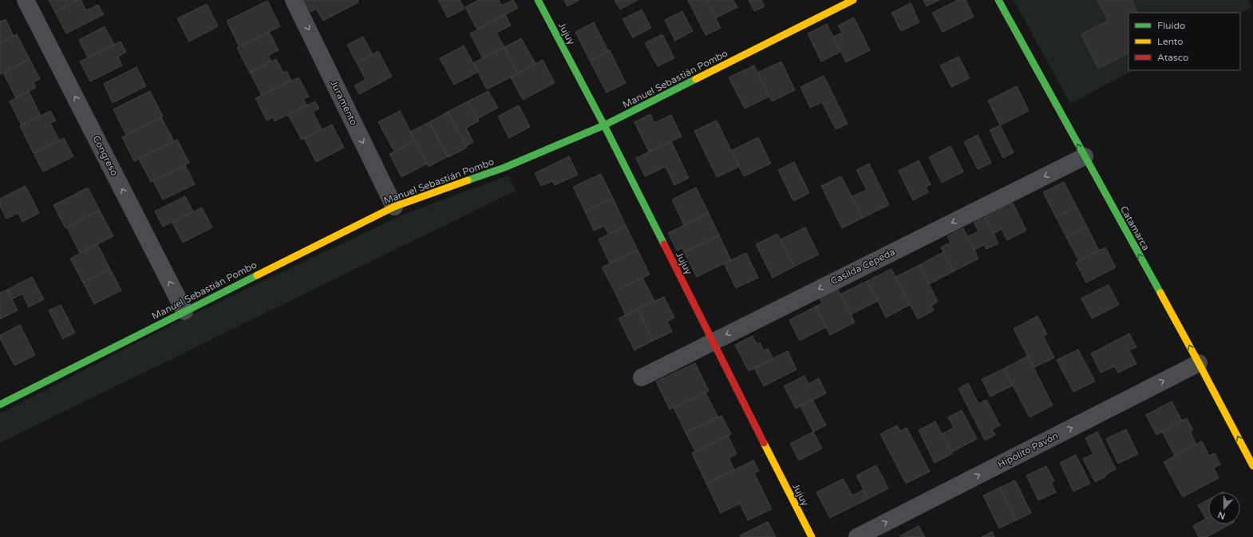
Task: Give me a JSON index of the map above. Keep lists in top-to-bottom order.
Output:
{
  "streets": {
    "street": [
      "Jujuy",
      "Manuel Sebastián Pombo",
      "Juramento",
      "Congreso",
      "Catamarca",
      "Casilda Cepeda",
      "Hipólito Pavón"
    ]
  },
  "crossings": [
    ["Jujuy", "Manuel Sebastián Pombo"],
    ["Jujuy", "Casilda Cepeda"],
    ["Manuel Sebastián Pombo", "Juramento"],
    ["Manuel Sebastián Pombo", "Congreso"],
    ["Catamarca", "Casilda Cepeda"],
    ["Catamarca", "Hipólito Pavón"]
  ],
  "one_way": [
    "Juramento",
    "Congreso",
    "Catamarca",
    "Casilda Cepeda",
    "Hipólito Pavón"
  ],
  "legend": ["Fluido", "Lento", "Atasco"],
  "north": "bottom"
}
